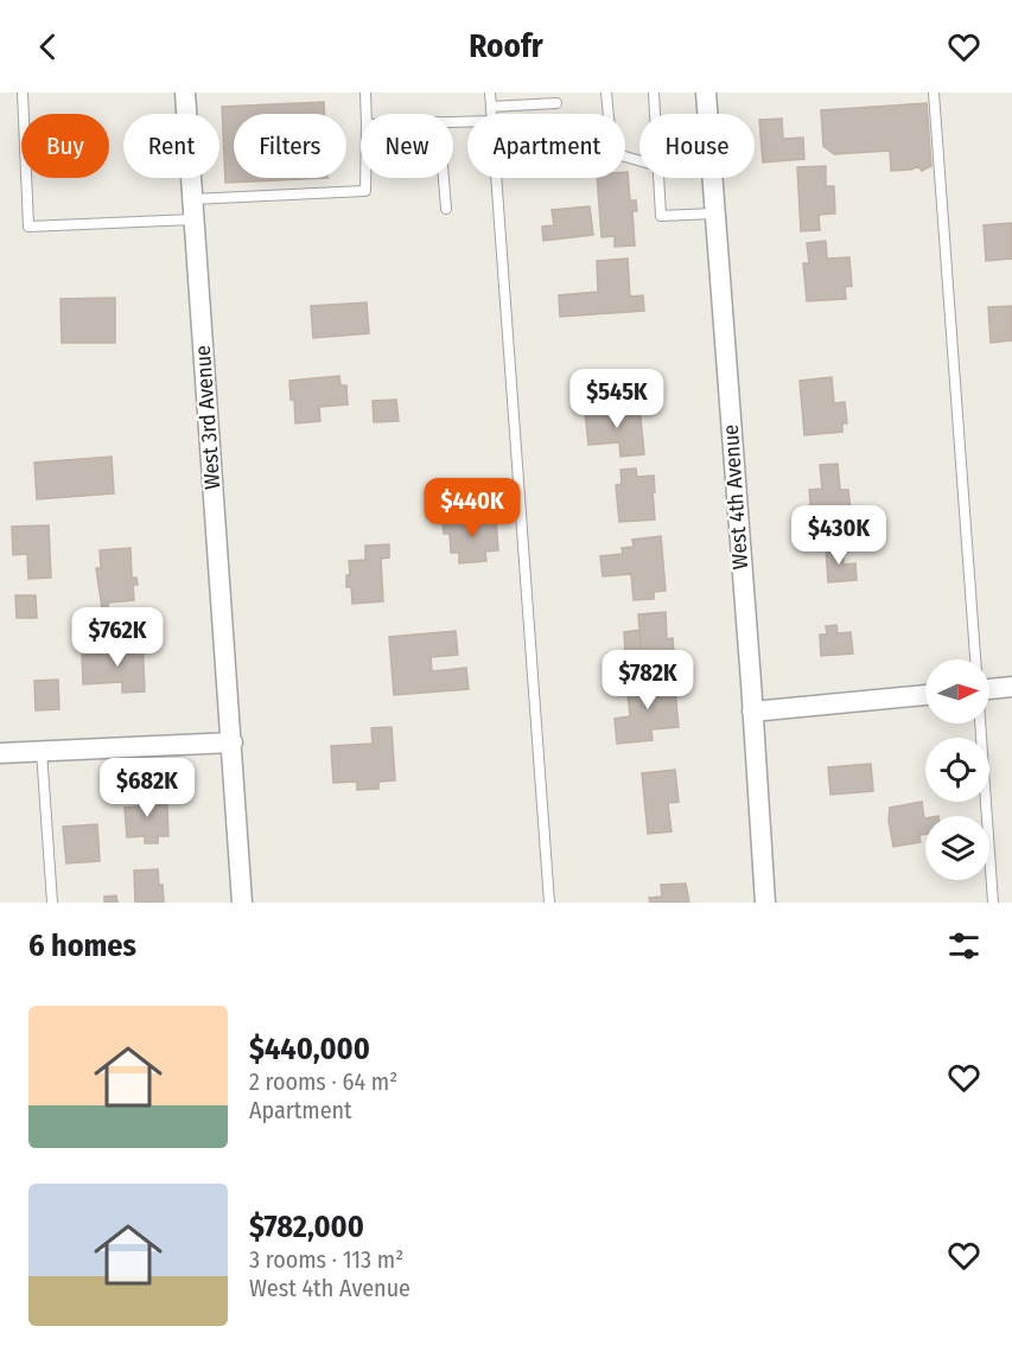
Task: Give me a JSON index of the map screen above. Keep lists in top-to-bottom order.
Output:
{
  "streets": {
    "street": ["West 3rd Avenue", "West 4th Avenue"]
  },
  "north": "right",
  "page": {
    "header": "Roofr",
    "chip": [
      "Buy",
      "Rent",
      "Filters",
      "New",
      "Apartment",
      "House"
    ],
    "price": [
      "$545K",
      "$440K",
      "$430K",
      "$762K",
      "$782K",
      "$682K"
    ],
    "heading": "6 homes",
    "list": [
      {
        "name": "$440,000",
        "note": "2 rooms · 64 m² · Apartment"
      },
      {
        "name": "$782,000",
        "note": "3 rooms · 113 m² · West 4th Avenue"
      }
    ]
  }
}
